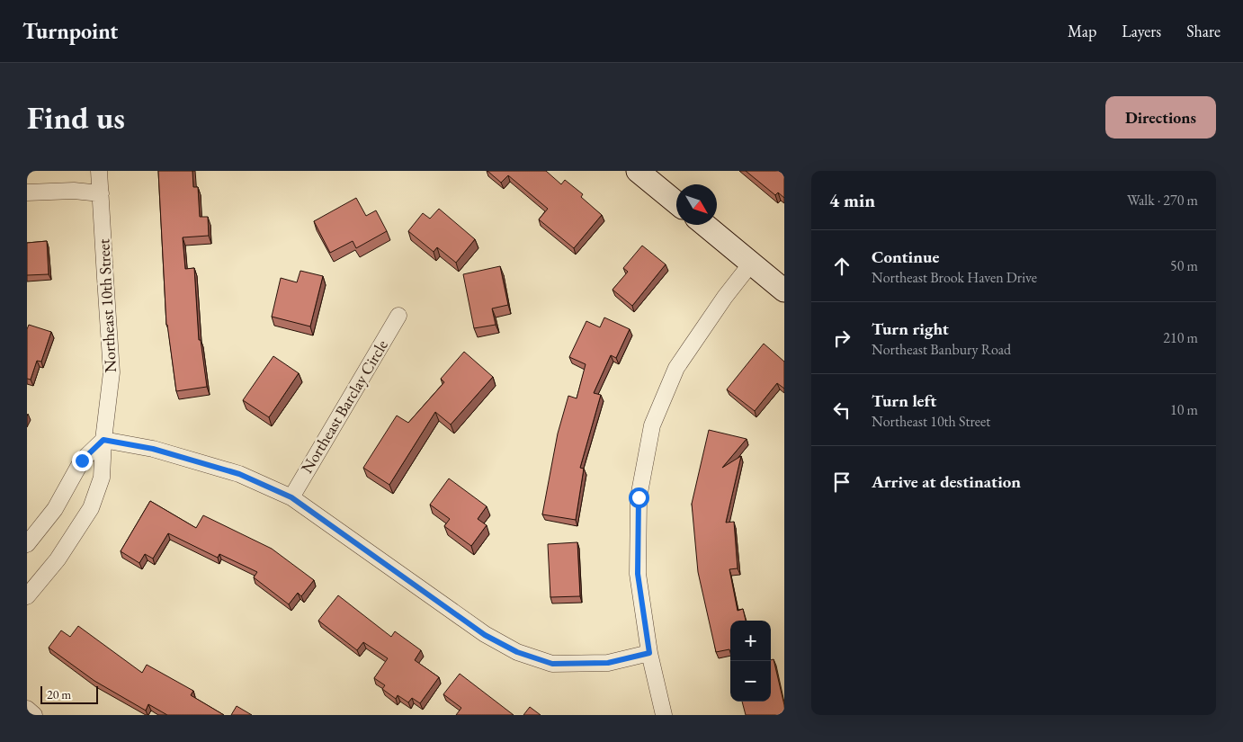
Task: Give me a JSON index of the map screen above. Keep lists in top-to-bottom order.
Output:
{
  "streets": {
    "street": ["Northeast 10th Street", "Northeast Barclay Circle"]
  },
  "scale_bar": "20 m",
  "north": "bottom right",
  "page": {
    "header": "Turnpoint",
    "nav": ["Map", "Layers", "Share"],
    "buttons": "Directions",
    "title": "Find us",
    "heading": ["4 min", "Walk · 270 m"],
    "list": [
      ["Continue", "Northeast Brook Haven Drive", "50 m"],
      ["Turn right", "Northeast Banbury Road", "210 m"],
      ["Turn left", "Northeast 10th Street", "10 m"],
      "Arrive at destination"
    ],
    "map_buttons": ["+", "−"],
    "scale": "20 m"
  }
}
